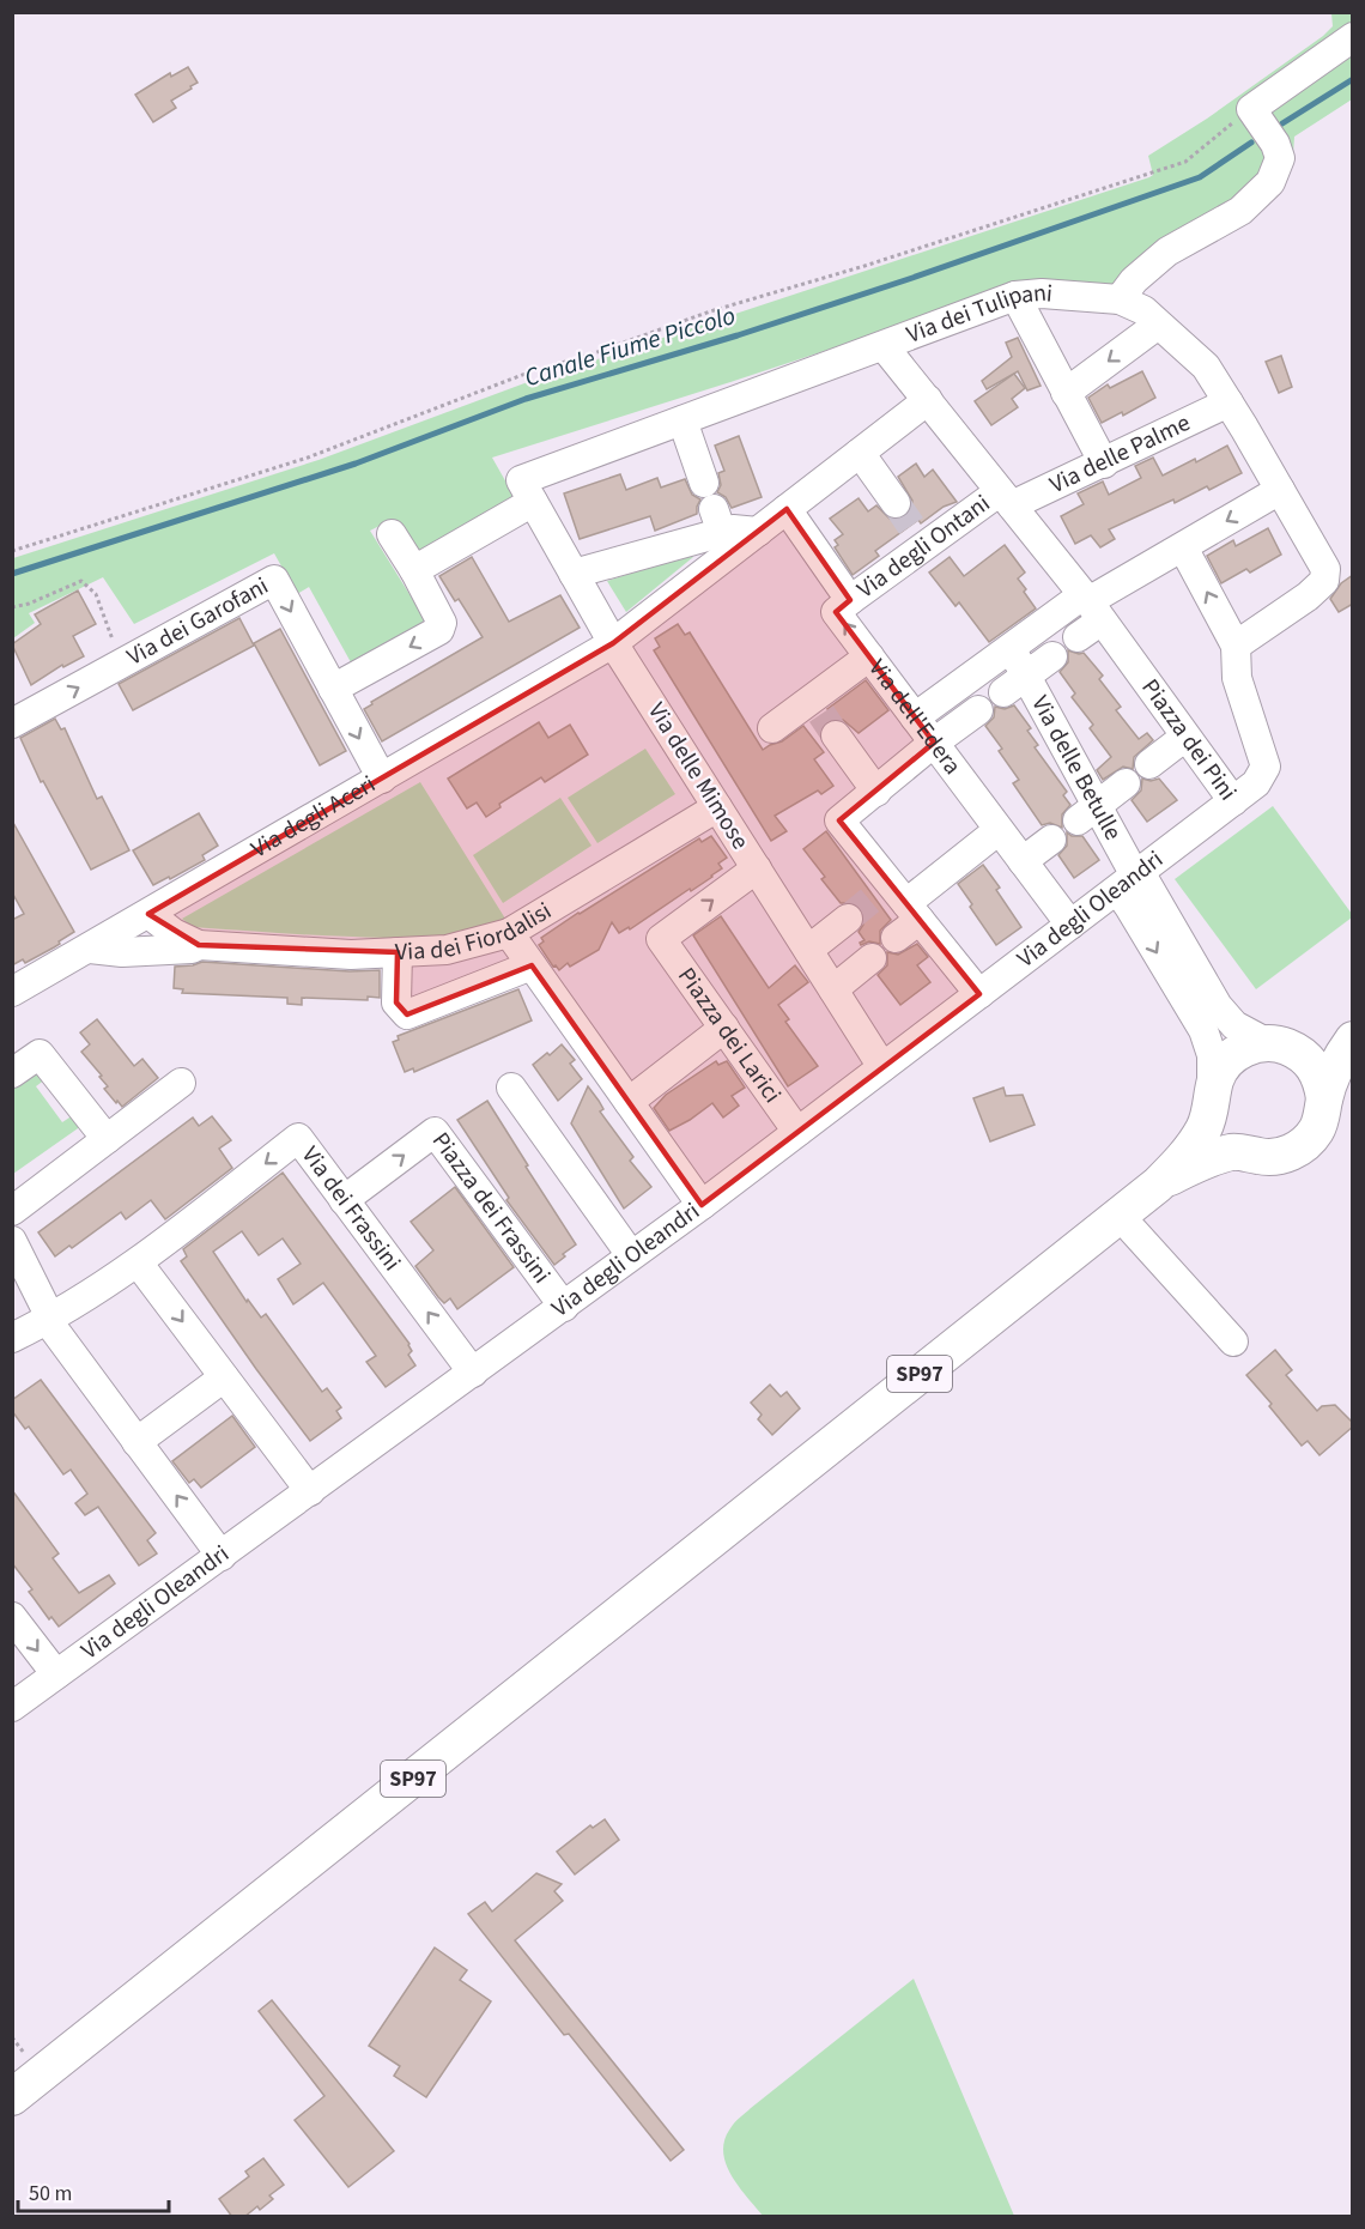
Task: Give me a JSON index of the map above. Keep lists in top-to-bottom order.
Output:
{
  "streets": {
    "main road": ["SP97"],
    "street": [
      "Via dei Tulipani",
      "Via delle Palme",
      "Via degli Ontani",
      "Via dei Garofani",
      "Via dell'Edera",
      "Piazza dei Pini",
      "Via delle Betulle",
      "Via delle Mimose",
      "Via degli Aceri",
      "Via degli Oleandri",
      "Via dei Fiordalisi",
      "Piazza dei Larici",
      "Via dei Frassini",
      "Piazza dei Frassini"
    ]
  },
  "crossings": [
    ["Via dei Tulipani", "Via delle Palme"],
    ["Via dei Tulipani", "Piazza dei Pini"],
    ["Via dei Tulipani", "Via delle Mimose"],
    ["Via delle Palme", "Via degli Ontani"],
    ["Via delle Palme", "Piazza dei Pini"],
    ["Via degli Ontani", "Via dell'Edera"],
    ["Via degli Ontani", "Piazza dei Pini"],
    ["Via dell'Edera", "Via degli Oleandri"],
    ["Piazza dei Pini", "Via degli Aceri"],
    ["Piazza dei Pini", "Via degli Oleandri"],
    ["Via delle Betulle", "Via degli Oleandri"],
    ["Via delle Mimose", "Via degli Aceri"],
    ["Via delle Mimose", "Via degli Oleandri"],
    ["Via delle Mimose", "Via dei Fiordalisi"],
    ["Via delle Mimose", "Piazza dei Larici"],
    ["Via degli Aceri", "Via dei Fiordalisi"],
    ["Via degli Oleandri", "Piazza dei Larici"],
    ["Via degli Oleandri", "Via dei Frassini"],
    ["Via degli Oleandri", "Piazza dei Frassini"],
    ["Via dei Frassini", "Piazza dei Frassini"]
  ],
  "water": ["Canale Fiume Piccolo"],
  "scale_bar": "50 m"
}
